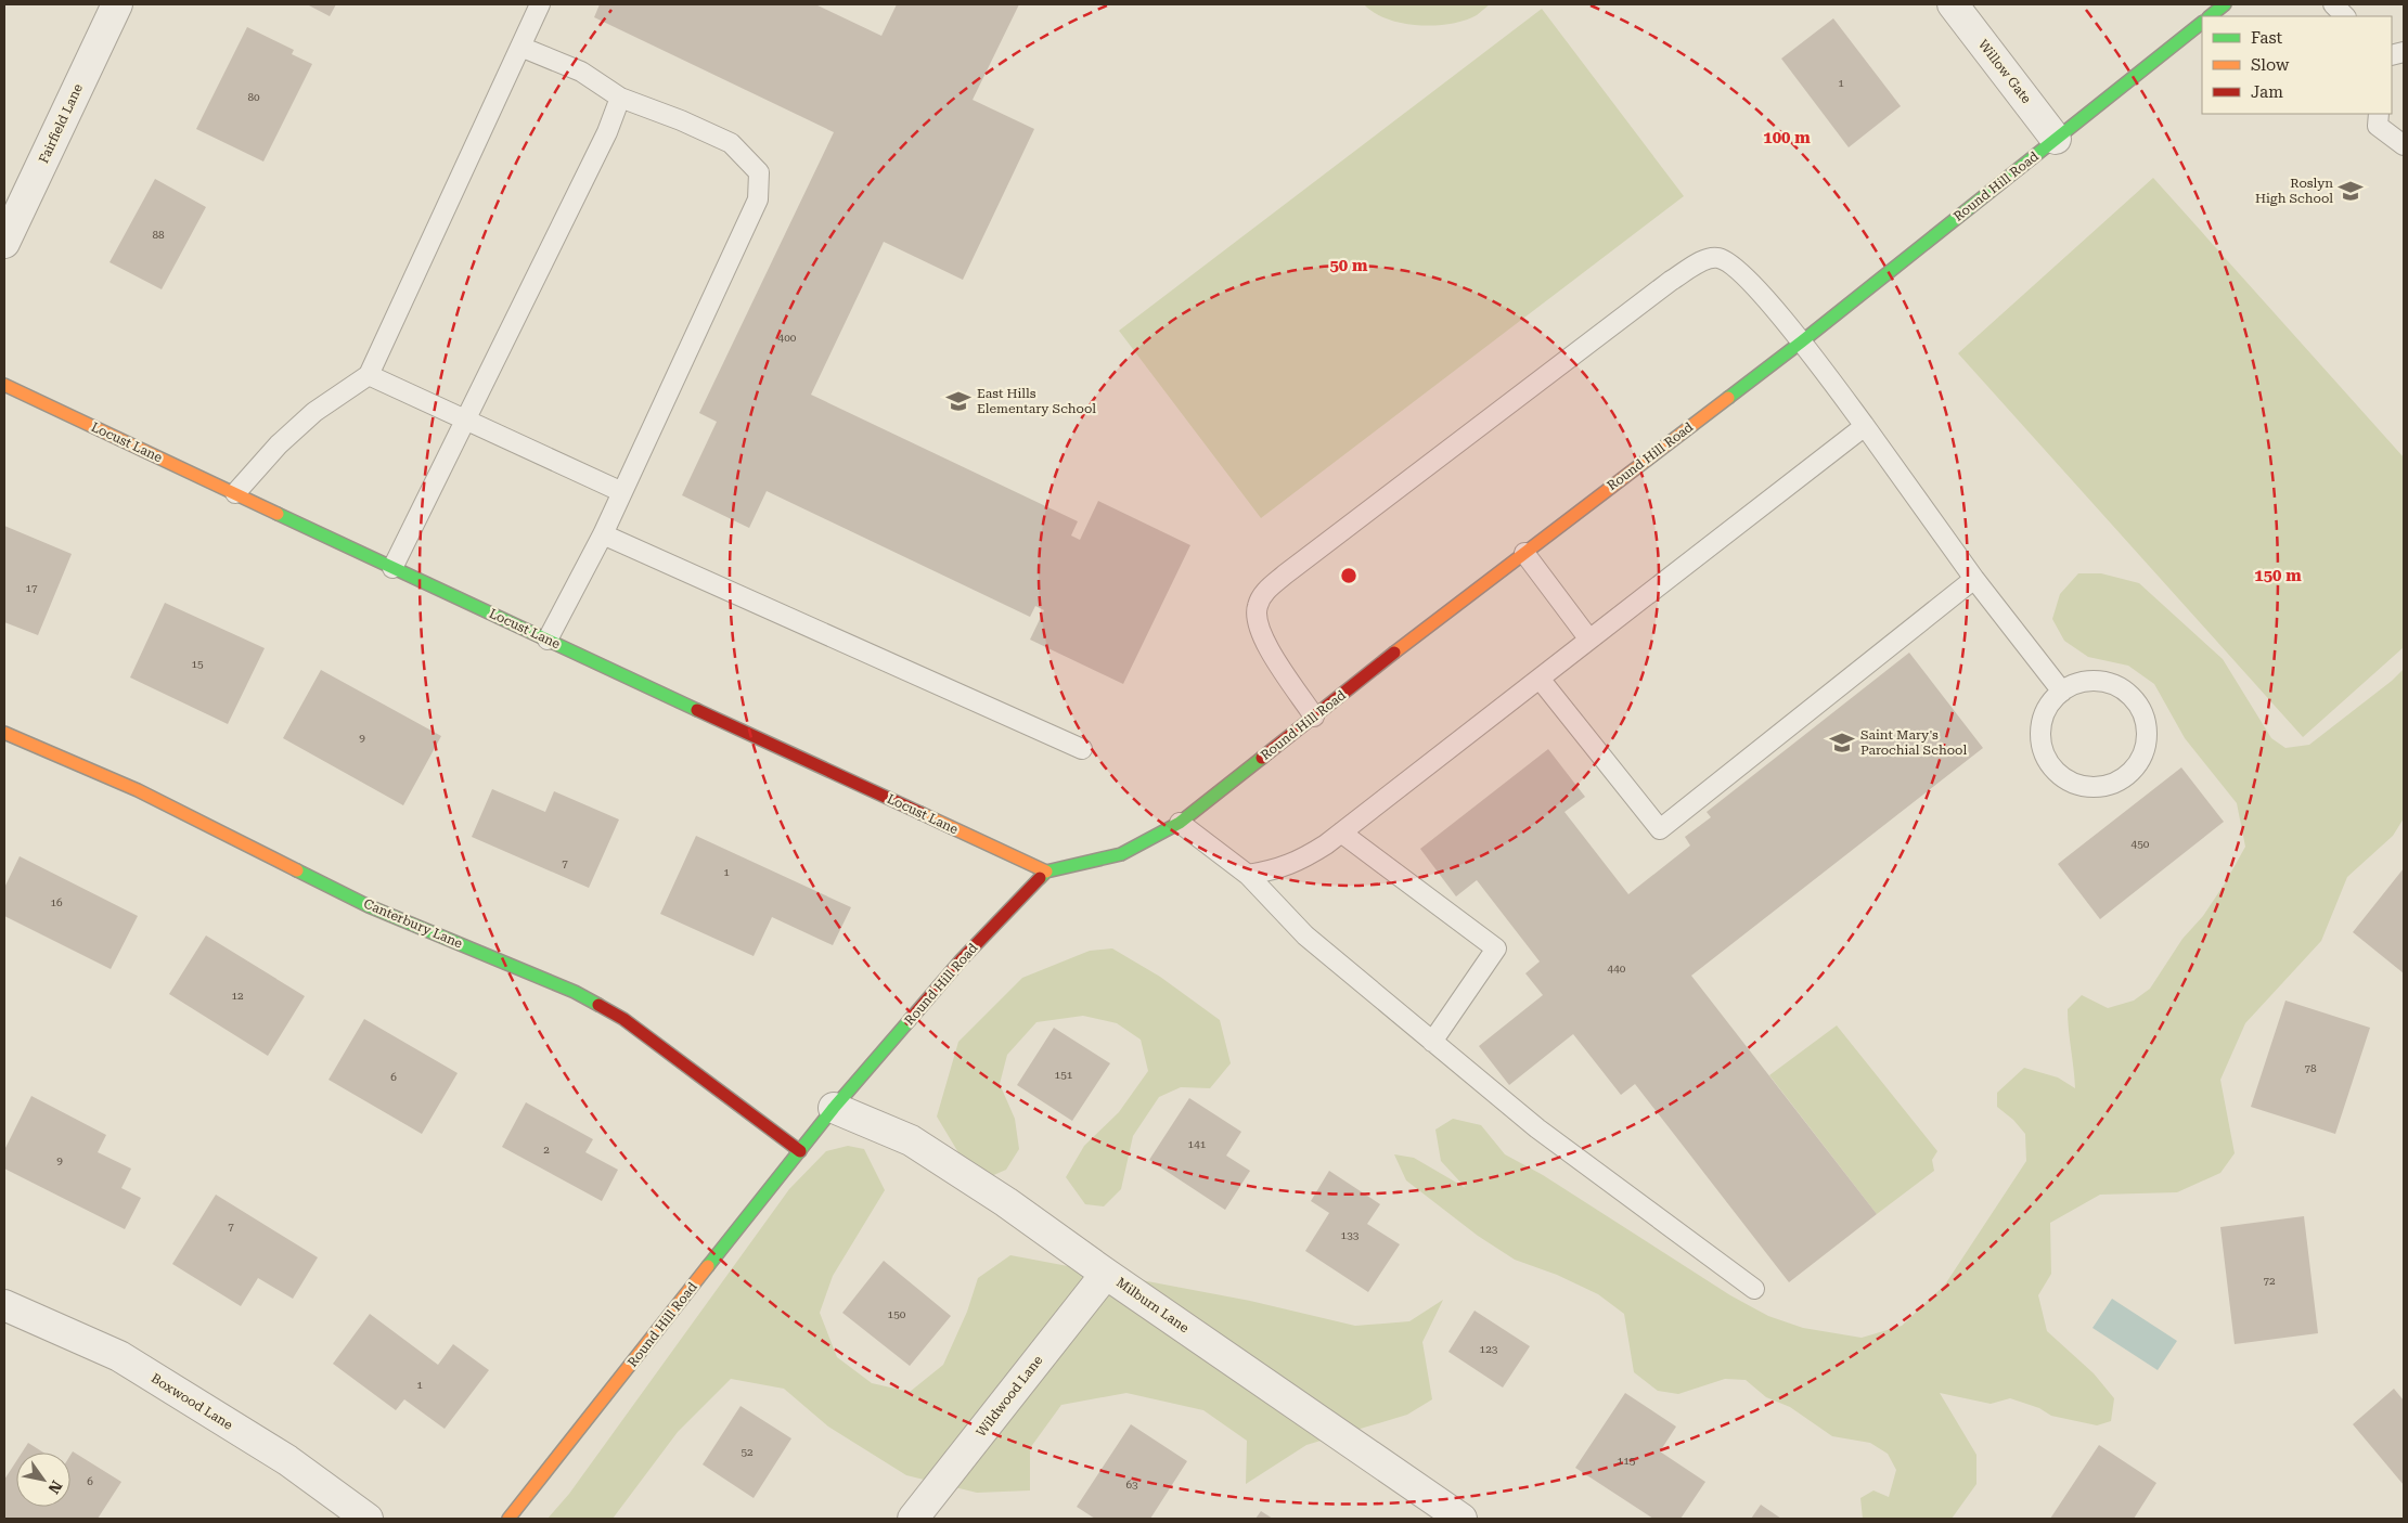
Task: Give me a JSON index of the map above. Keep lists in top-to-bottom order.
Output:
{
  "streets": {
    "street": [
      "Willow Gate",
      "Fairfield Lane",
      "Round Hill Road",
      "Locust Lane",
      "Canterbury Lane",
      "Milburn Lane",
      "Wildwood Lane",
      "Boxwood Lane"
    ]
  },
  "crossings": [
    ["Willow Gate", "Round Hill Road"],
    ["Round Hill Road", "Locust Lane"],
    ["Round Hill Road", "Canterbury Lane"],
    ["Round Hill Road", "Milburn Lane"],
    ["Milburn Lane", "Wildwood Lane"]
  ],
  "places": {
    "school or university": ["Roslyn High School", "East Hills Elementary School", "Saint Mary's Parochial School"]
  },
  "house_numbers": [
    "1",
    "80",
    "88",
    "400",
    "17",
    "15",
    "9",
    "450",
    "7",
    "1",
    "16",
    "440",
    "12",
    "78",
    "151",
    "6",
    "141",
    "2",
    "9",
    "7",
    "133",
    "72",
    "150",
    "123",
    "1",
    "52",
    "115",
    "6",
    "63"
  ],
  "legend": ["Fast", "Slow", "Jam"],
  "north": "bottom right",
  "rings": ["100 m", "50 m", "150 m"]
}
